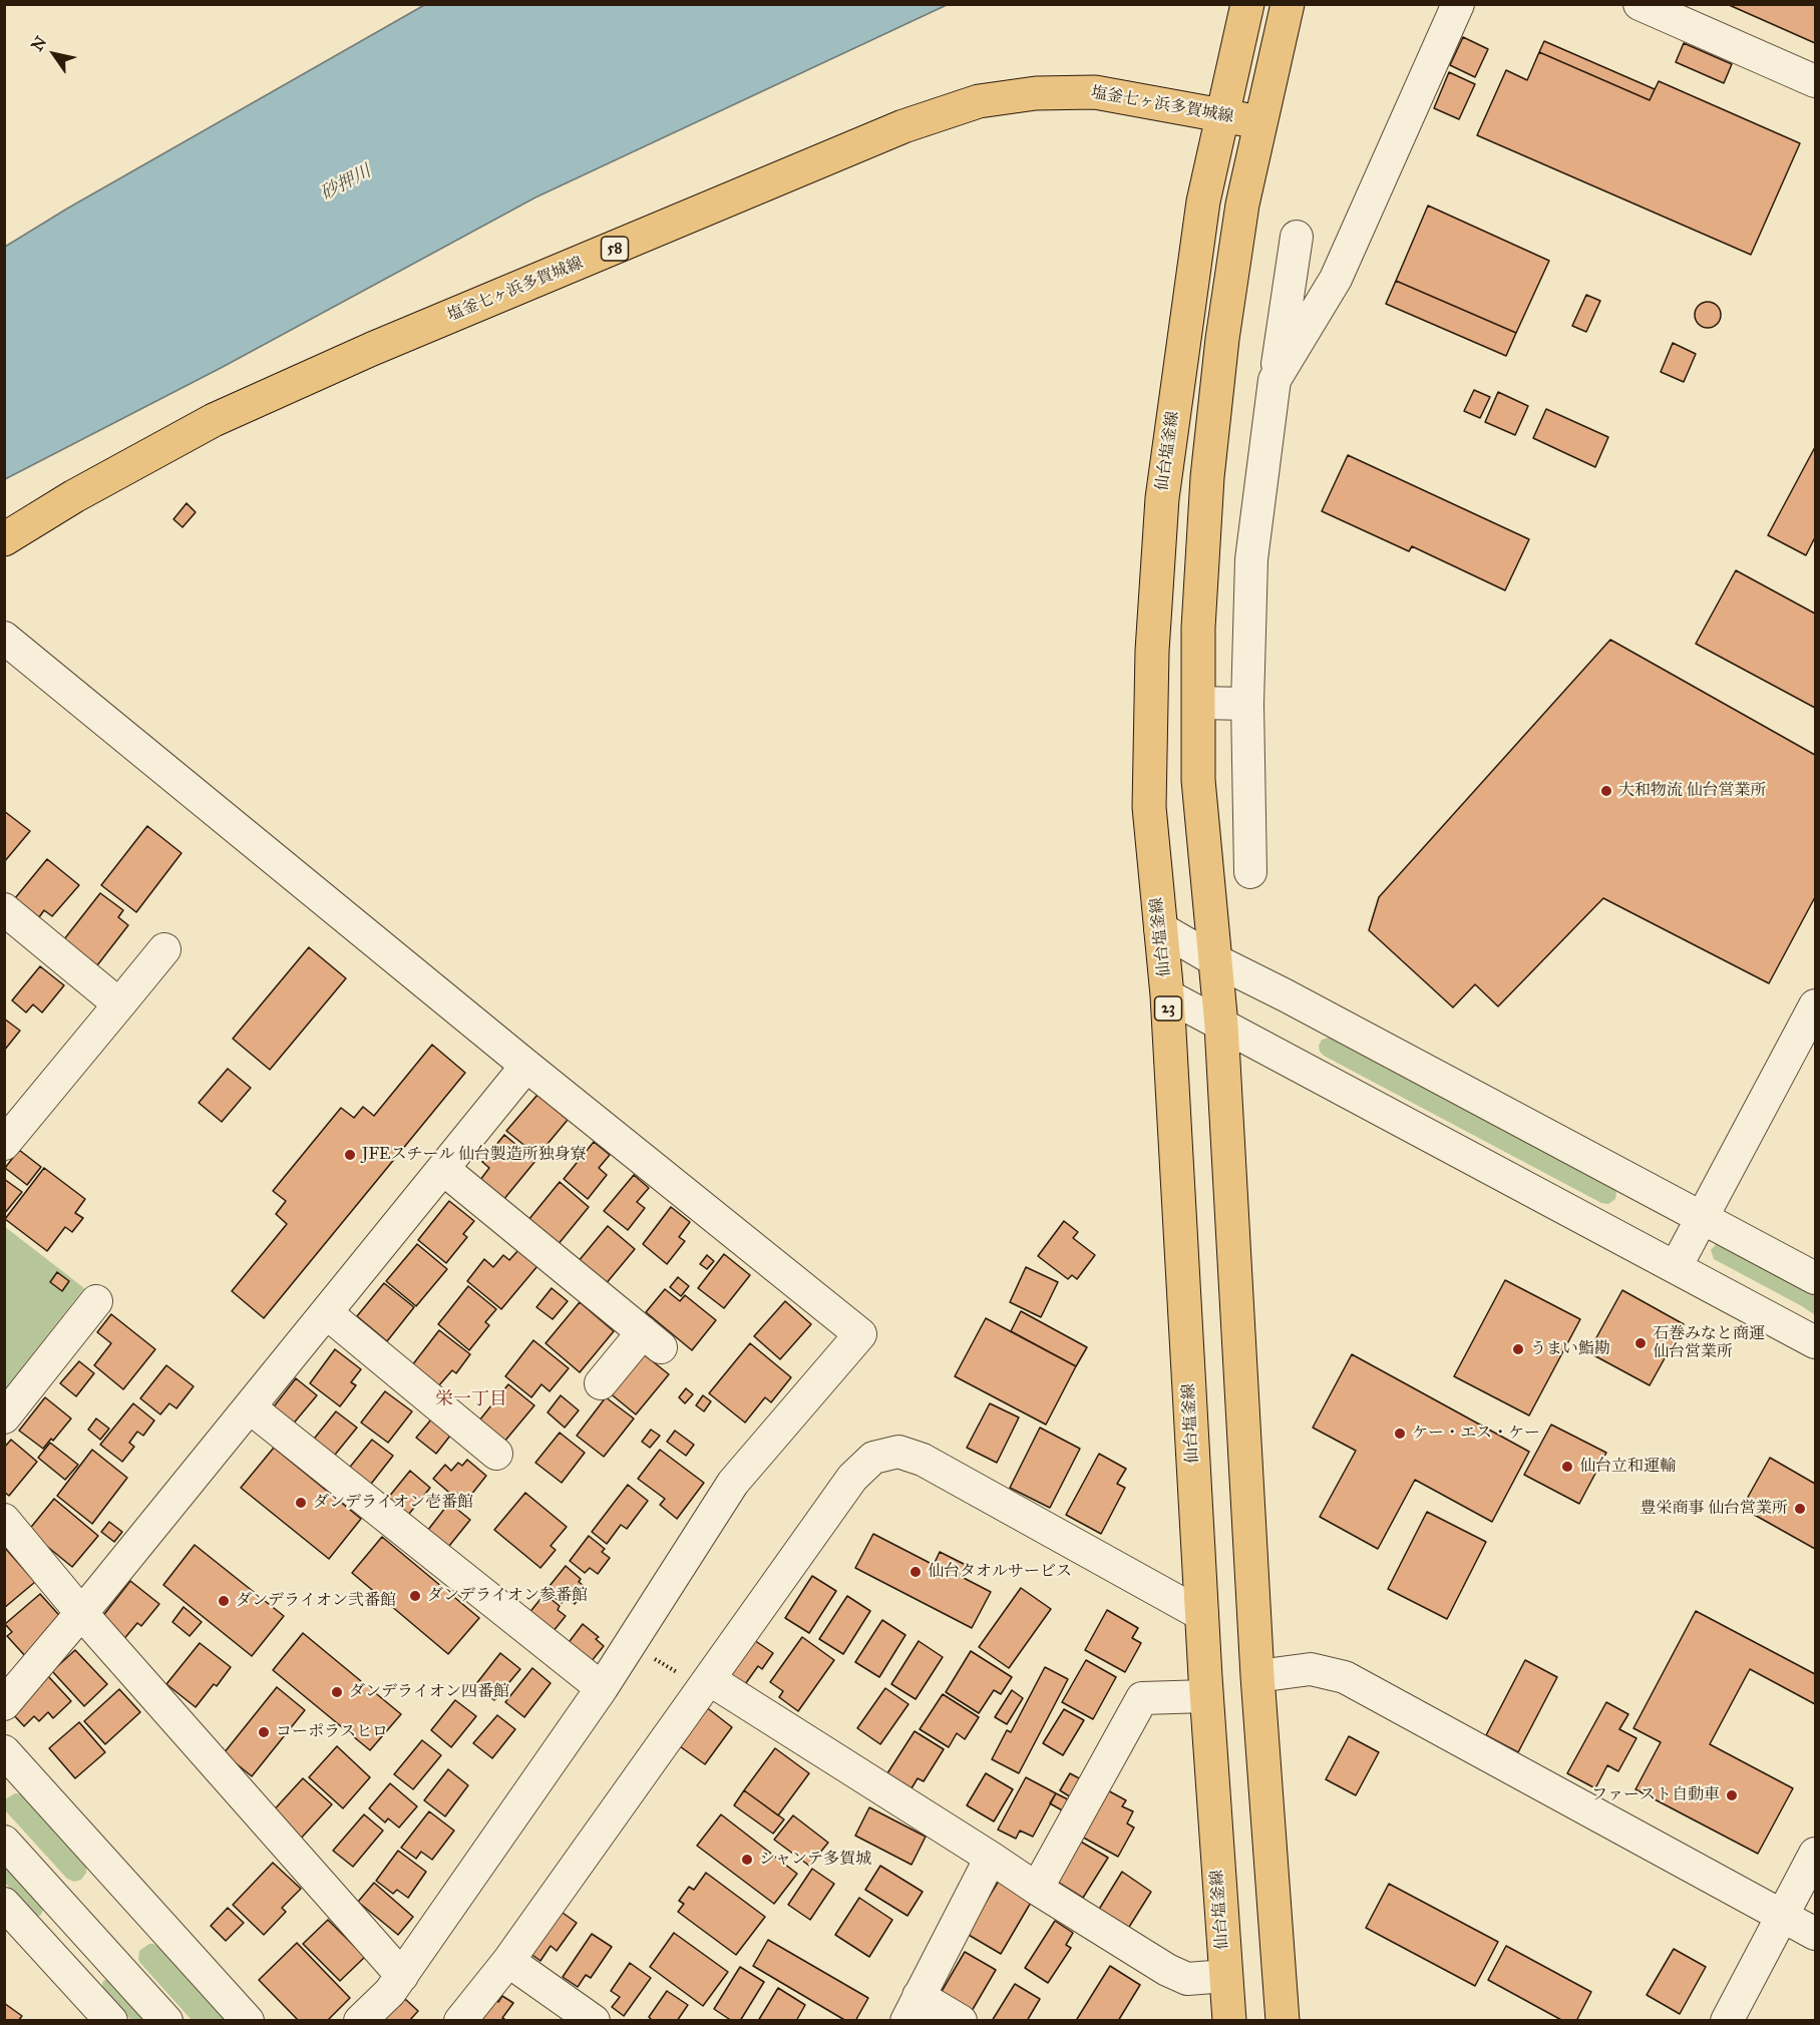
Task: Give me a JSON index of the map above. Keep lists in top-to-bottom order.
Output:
{
  "streets": {
    "main road": [
      "塩釜七ヶ浜多賀城線",
      "58",
      "仙台塩釜線",
      "23"
    ]
  },
  "crossings": [
    ["塩釜七ヶ浜多賀城線", "仙台塩釜線"]
  ],
  "districts": ["栄一丁目"],
  "water": ["砂押川"],
  "places": [
    "大和物流 仙台営業所",
    "JFEスチール 仙台製造所独身寮",
    "石巻みなと商運 仙台営業所",
    "うまい鮨勘",
    "ケー・エス・ケー",
    "仙台立和運輸",
    "ダンデライオン壱番館",
    "豊栄商事 仙台営業所",
    "仙台タオルサービス",
    "ダンデライオン参番館",
    "ダンデライオン弐番館",
    "ダンデライオン四番館",
    "コーポラスヒロ",
    "ファースト自動車",
    "シャンテ多賀城"
  ],
  "north": "top left"
}
